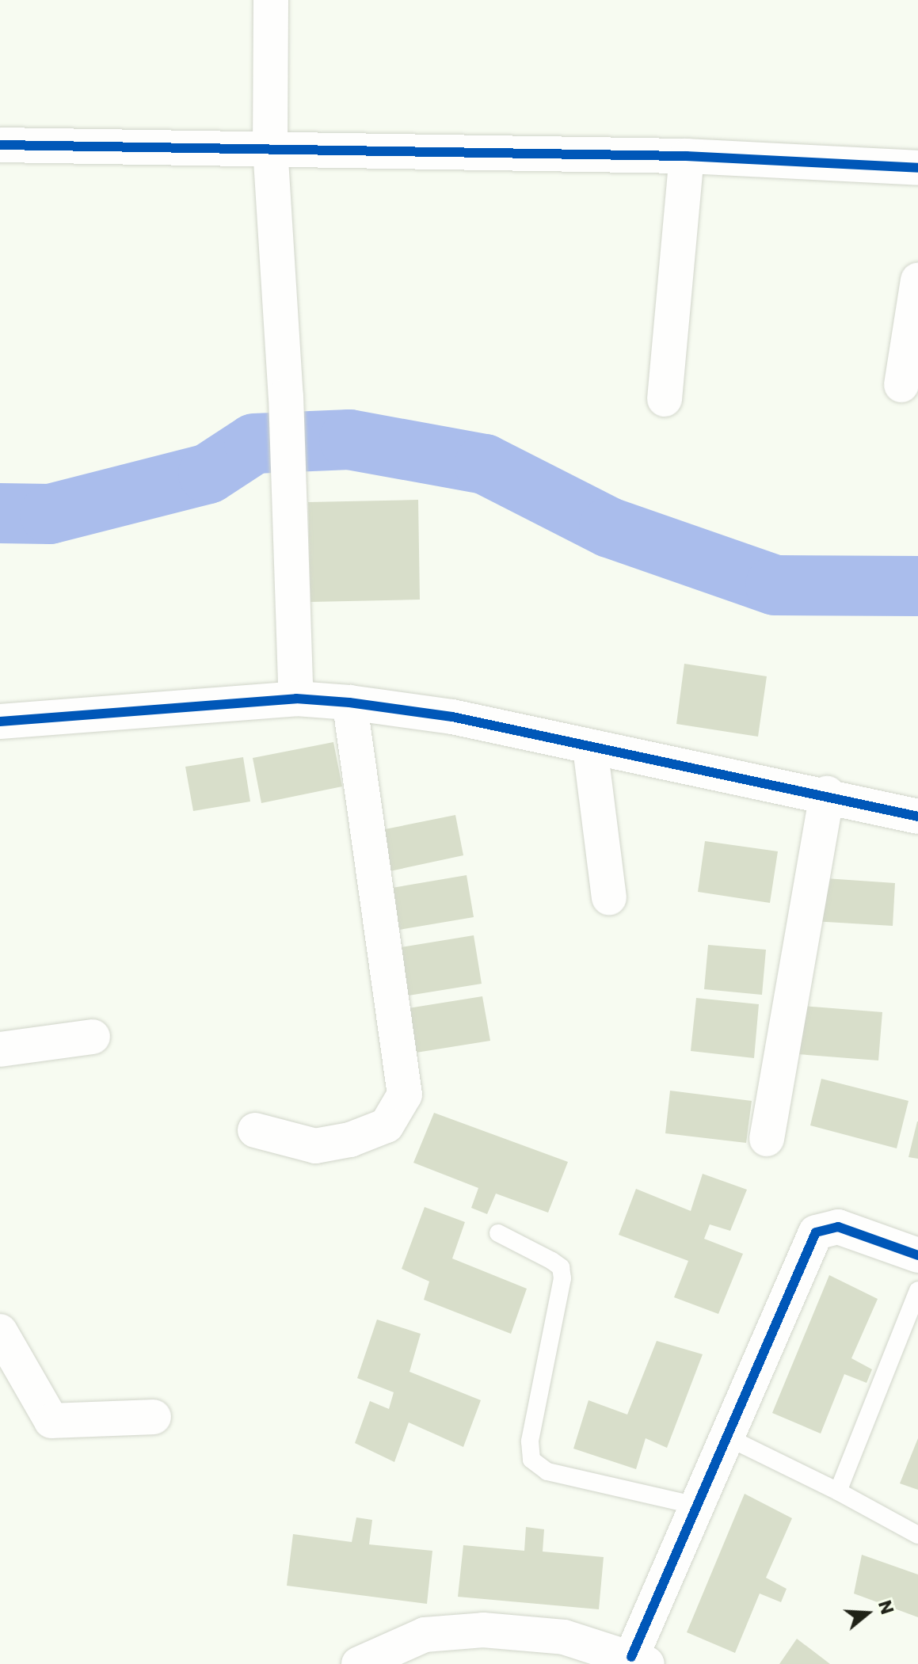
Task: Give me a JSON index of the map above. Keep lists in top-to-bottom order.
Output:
{
  "north": "right"
}
